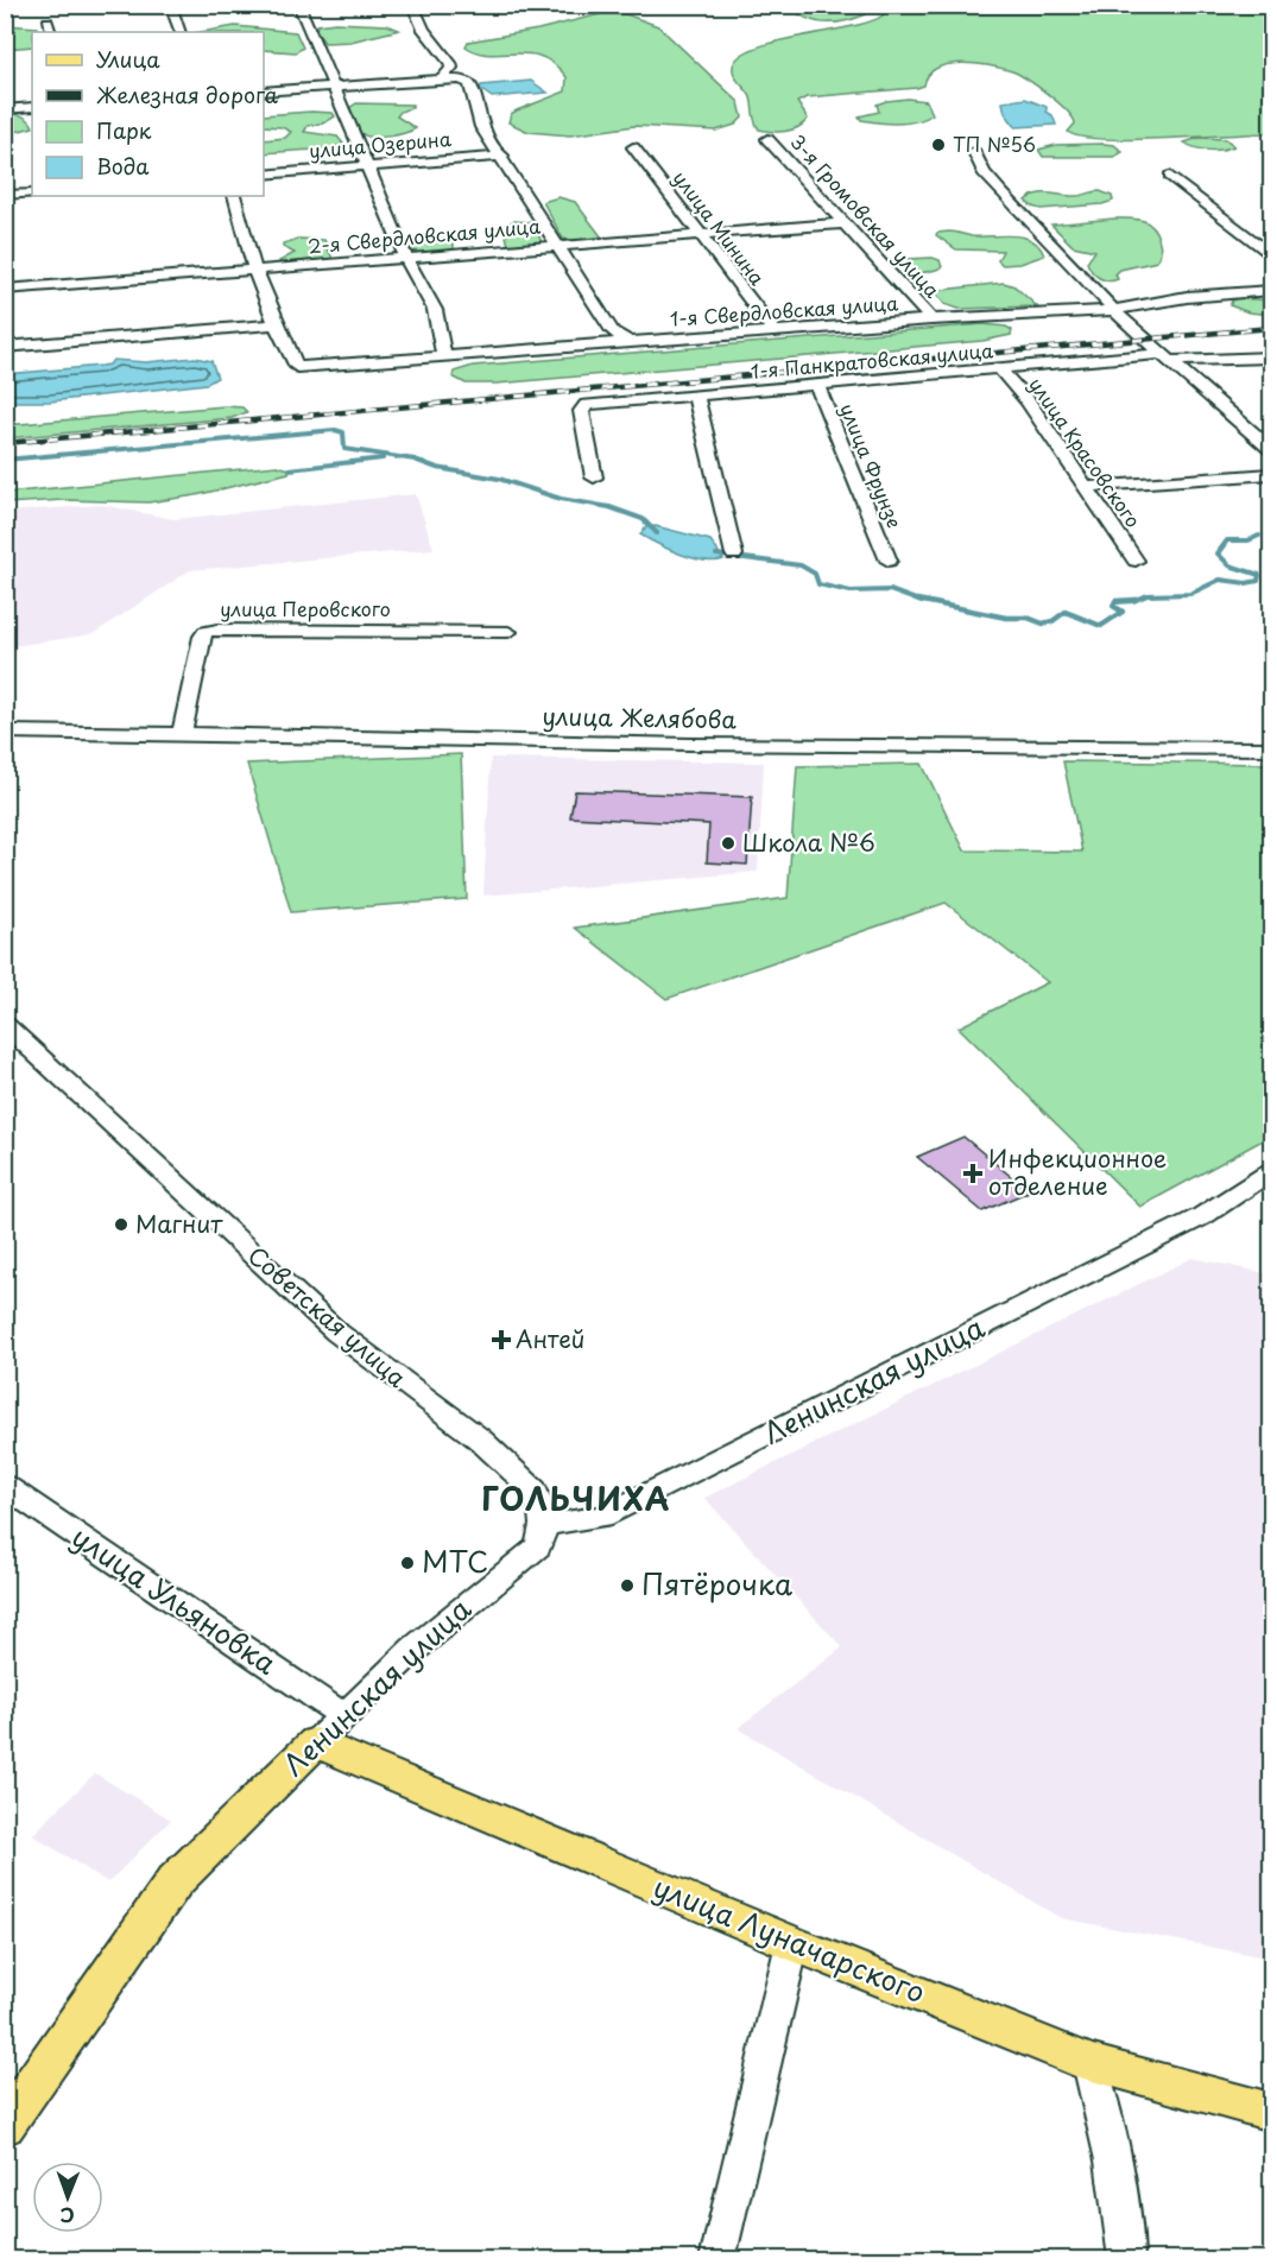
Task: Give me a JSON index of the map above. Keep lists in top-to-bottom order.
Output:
{
  "streets": {
    "main road": ["Ленинская улица", "улица Луначарского"],
    "street": [
      "улица Озерина",
      "3-я Громовская улица",
      "улица Минина",
      "2-я Свердловская улица",
      "1-я Свердловская улица",
      "1-я Панкратовская улица",
      "улица Красовского",
      "улица Фрунзе",
      "улица Перовского",
      "улица Желябова",
      "Советская улица",
      "улица Ульяновка"
    ]
  },
  "crossings": [
    ["3-я Громовская улица", "2-я Свердловская улица"],
    ["3-я Громовская улица", "1-я Свердловская улица"],
    ["улица Минина", "2-я Свердловская улица"],
    ["улица Минина", "1-я Свердловская улица"],
    ["1-я Панкратовская улица", "улица Красовского"],
    ["1-я Панкратовская улица", "улица Фрунзе"],
    ["улица Перовского", "улица Желябова"],
    ["Советская улица", "Ленинская улица"],
    ["Ленинская улица", "улица Ульяновка"],
    ["Ленинская улица", "улица Луначарского"]
  ],
  "districts": ["ГОЛЬЧИХА"],
  "places": {
    "other": [
      "ТП №56",
      "Школа №6",
      "Магнит",
      "МТС",
      "Пятёрочка"
    ],
    "health": ["Инфекционное отделение", "Антей"]
  },
  "legend": [
    "Улица",
    "Железная дорога",
    "Парк",
    "Вода"
  ],
  "north": "bottom"
}
